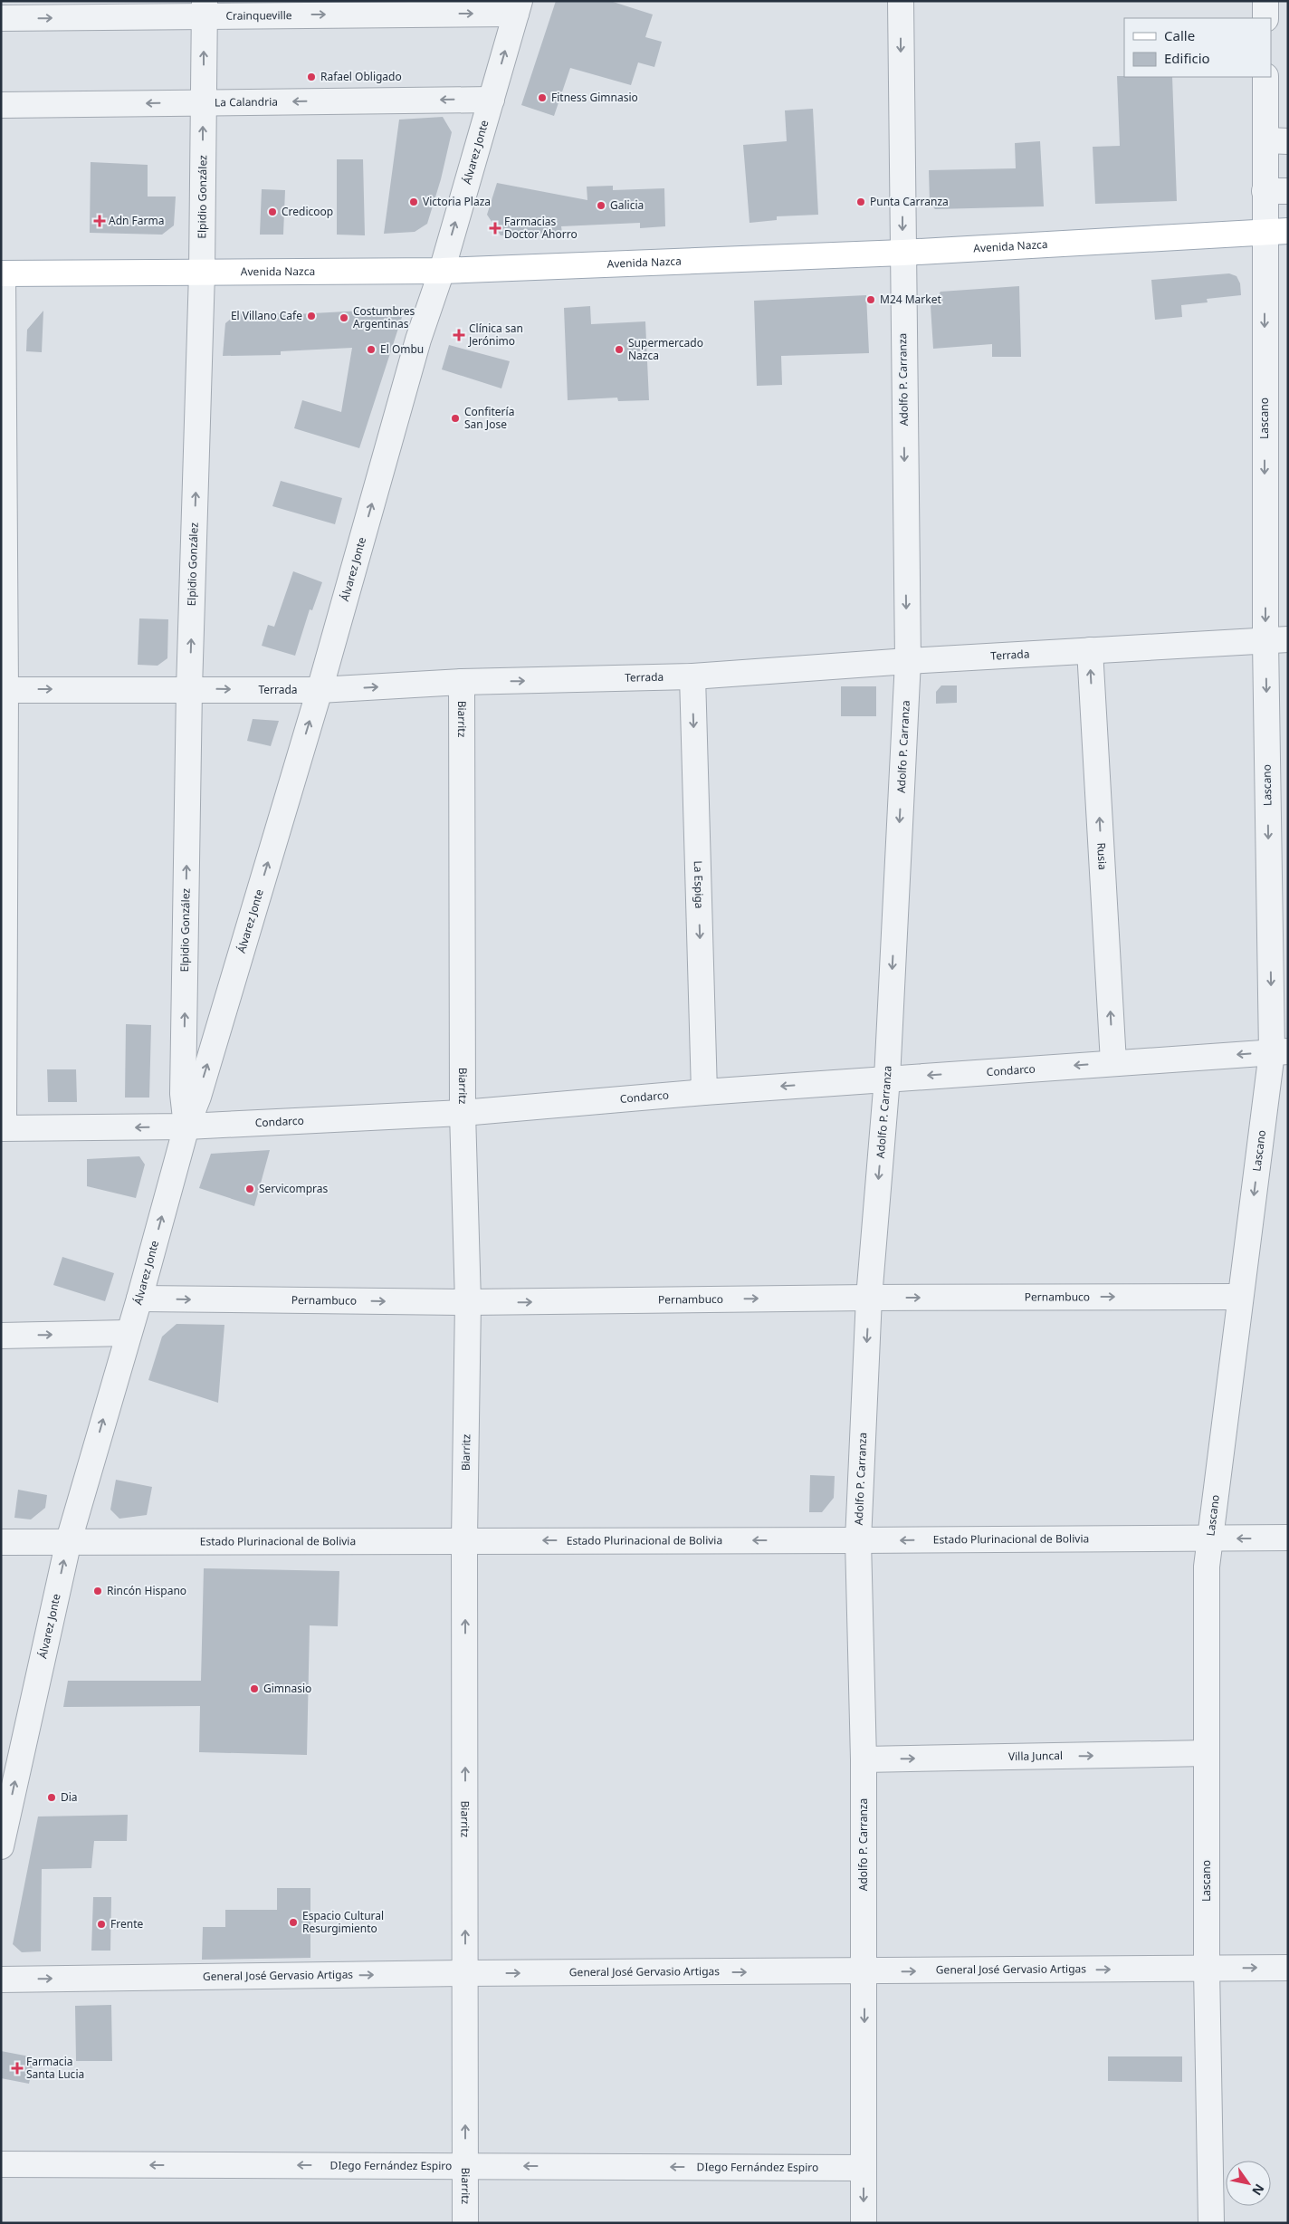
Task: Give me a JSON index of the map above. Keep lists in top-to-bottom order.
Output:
{
  "streets": {
    "main road": ["Avenida Nazca"],
    "street": [
      "Crainqueville",
      "La Calandria",
      "Álvarez Jonte",
      "Elpidio González",
      "Adolfo P. Carranza",
      "Lascano",
      "Terrada",
      "Biarritz",
      "Rusia",
      "La Espiga",
      "Condarco",
      "Pernambuco",
      "Estado Plurinacional de Bolivia",
      "Villa Juncal",
      "General José Gervasio Artigas",
      "DIego Fernández Espiro"
    ]
  },
  "crossings": [
    ["Crainqueville", "Álvarez Jonte"],
    ["Crainqueville", "Elpidio González"],
    ["La Calandria", "Álvarez Jonte"],
    ["La Calandria", "Elpidio González"],
    ["Álvarez Jonte", "Elpidio González"],
    ["Álvarez Jonte", "Avenida Nazca"],
    ["Álvarez Jonte", "Terrada"],
    ["Álvarez Jonte", "Condarco"],
    ["Álvarez Jonte", "Pernambuco"],
    ["Álvarez Jonte", "Estado Plurinacional de Bolivia"],
    ["Elpidio González", "Avenida Nazca"],
    ["Elpidio González", "Terrada"],
    ["Elpidio González", "Condarco"],
    ["Avenida Nazca", "Adolfo P. Carranza"],
    ["Avenida Nazca", "Lascano"],
    ["Adolfo P. Carranza", "Terrada"],
    ["Adolfo P. Carranza", "Condarco"],
    ["Adolfo P. Carranza", "Pernambuco"],
    ["Adolfo P. Carranza", "Estado Plurinacional de Bolivia"],
    ["Adolfo P. Carranza", "Villa Juncal"],
    ["Adolfo P. Carranza", "General José Gervasio Artigas"],
    ["Adolfo P. Carranza", "DIego Fernández Espiro"],
    ["Lascano", "Terrada"],
    ["Lascano", "Condarco"],
    ["Lascano", "Pernambuco"],
    ["Lascano", "Estado Plurinacional de Bolivia"],
    ["Lascano", "Villa Juncal"],
    ["Lascano", "General José Gervasio Artigas"],
    ["Terrada", "Biarritz"],
    ["Terrada", "Rusia"],
    ["Terrada", "La Espiga"],
    ["Biarritz", "Condarco"],
    ["Biarritz", "Pernambuco"],
    ["Biarritz", "Estado Plurinacional de Bolivia"],
    ["Biarritz", "General José Gervasio Artigas"],
    ["Biarritz", "DIego Fernández Espiro"],
    ["Rusia", "Condarco"],
    ["La Espiga", "Condarco"]
  ],
  "one_way": [
    "Crainqueville",
    "La Calandria",
    "Álvarez Jonte",
    "Adolfo P. Carranza",
    "Lascano",
    "Terrada",
    "Biarritz",
    "Rusia",
    "La Espiga",
    "Condarco",
    "Pernambuco",
    "Estado Plurinacional de Bolivia",
    "Villa Juncal",
    "General José Gervasio Artigas",
    "DIego Fernández Espiro"
  ],
  "places": {
    "other": [
      "Rafael Obligado",
      "Fitness Gimnasio",
      "Victoria Plaza",
      "Punta Carranza",
      "Galicia",
      "Credicoop",
      "M24 Market",
      "El Villano Cafe",
      "Costumbres Argentinas",
      "El Ombu",
      "Supermercado Nazca",
      "Confitería San Jose",
      "Servicompras",
      "Rincón Hispano",
      "Gimnasio",
      "Dia",
      "Espacio Cultural Resurgimiento",
      "Frente"
    ],
    "health": [
      "Adn Farma",
      "Farmacias Doctor Ahorro",
      "Clínica san Jerónimo",
      "Farmacia Santa Lucia"
    ]
  },
  "legend": ["Calle", "Edificio"],
  "north": "bottom right"
}
